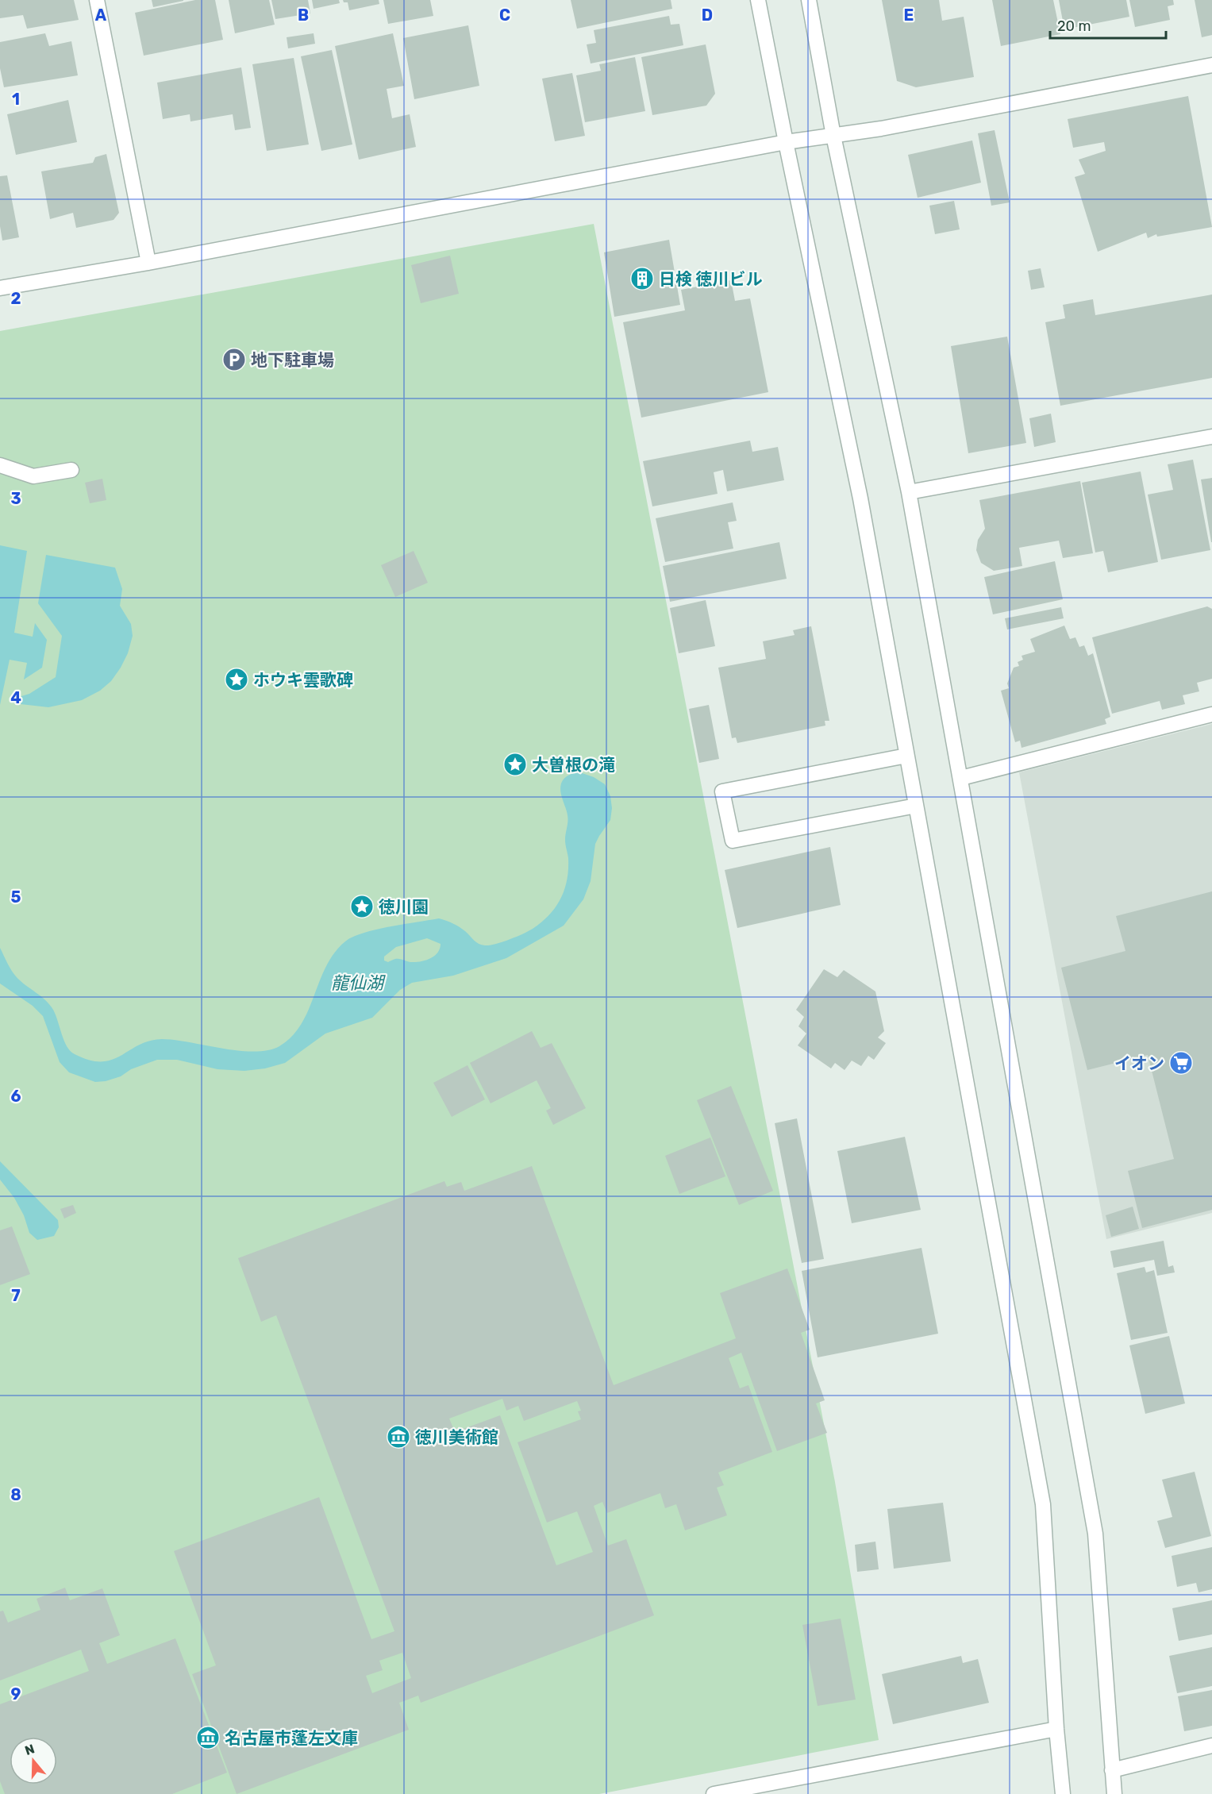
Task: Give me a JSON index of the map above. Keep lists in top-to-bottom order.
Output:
{
  "water": ["龍仙湖"],
  "places": {
    "building": ["日検 徳川ビル"],
    "parking": ["地下駐車場"],
    "place": ["ホウキ雲歌碑", "大曽根の滝", "徳川園"],
    "supermarket": ["イオン"],
    "museum": ["徳川美術館", "名古屋市蓬左文庫"]
  },
  "scale_bar": "20 m",
  "north": "top",
  "grid": {
    "columns": [
      "A",
      "B",
      "C",
      "D",
      "E"
    ],
    "rows": [
      "1",
      "2",
      "3",
      "4",
      "5",
      "6",
      "7",
      "8",
      "9"
    ]
  }
}
